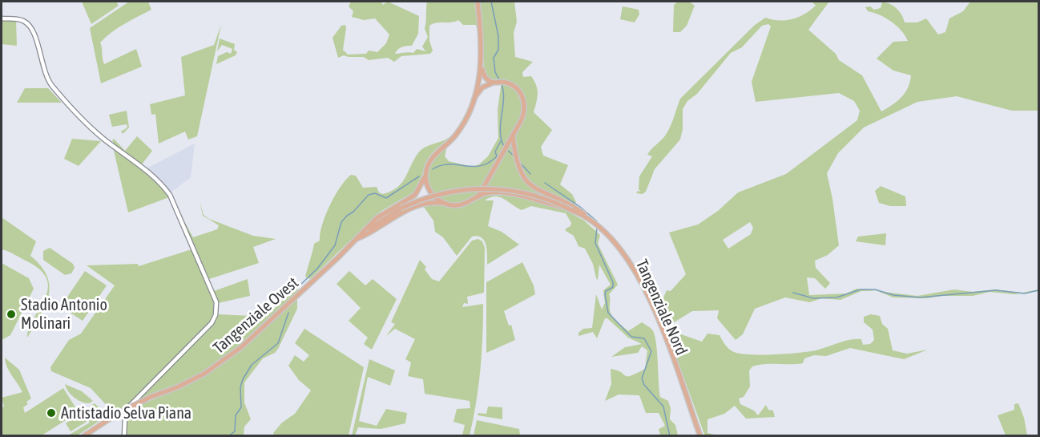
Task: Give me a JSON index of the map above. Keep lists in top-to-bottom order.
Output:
{
  "streets": {
    "main road": ["Tangenziale Nord", "Tangenziale Ovest"]
  },
  "crossings": [
    ["Tangenziale Nord", "Tangenziale Ovest"]
  ],
  "places": ["Stadio Antonio Molinari", "Antistadio Selva Piana"]
}
